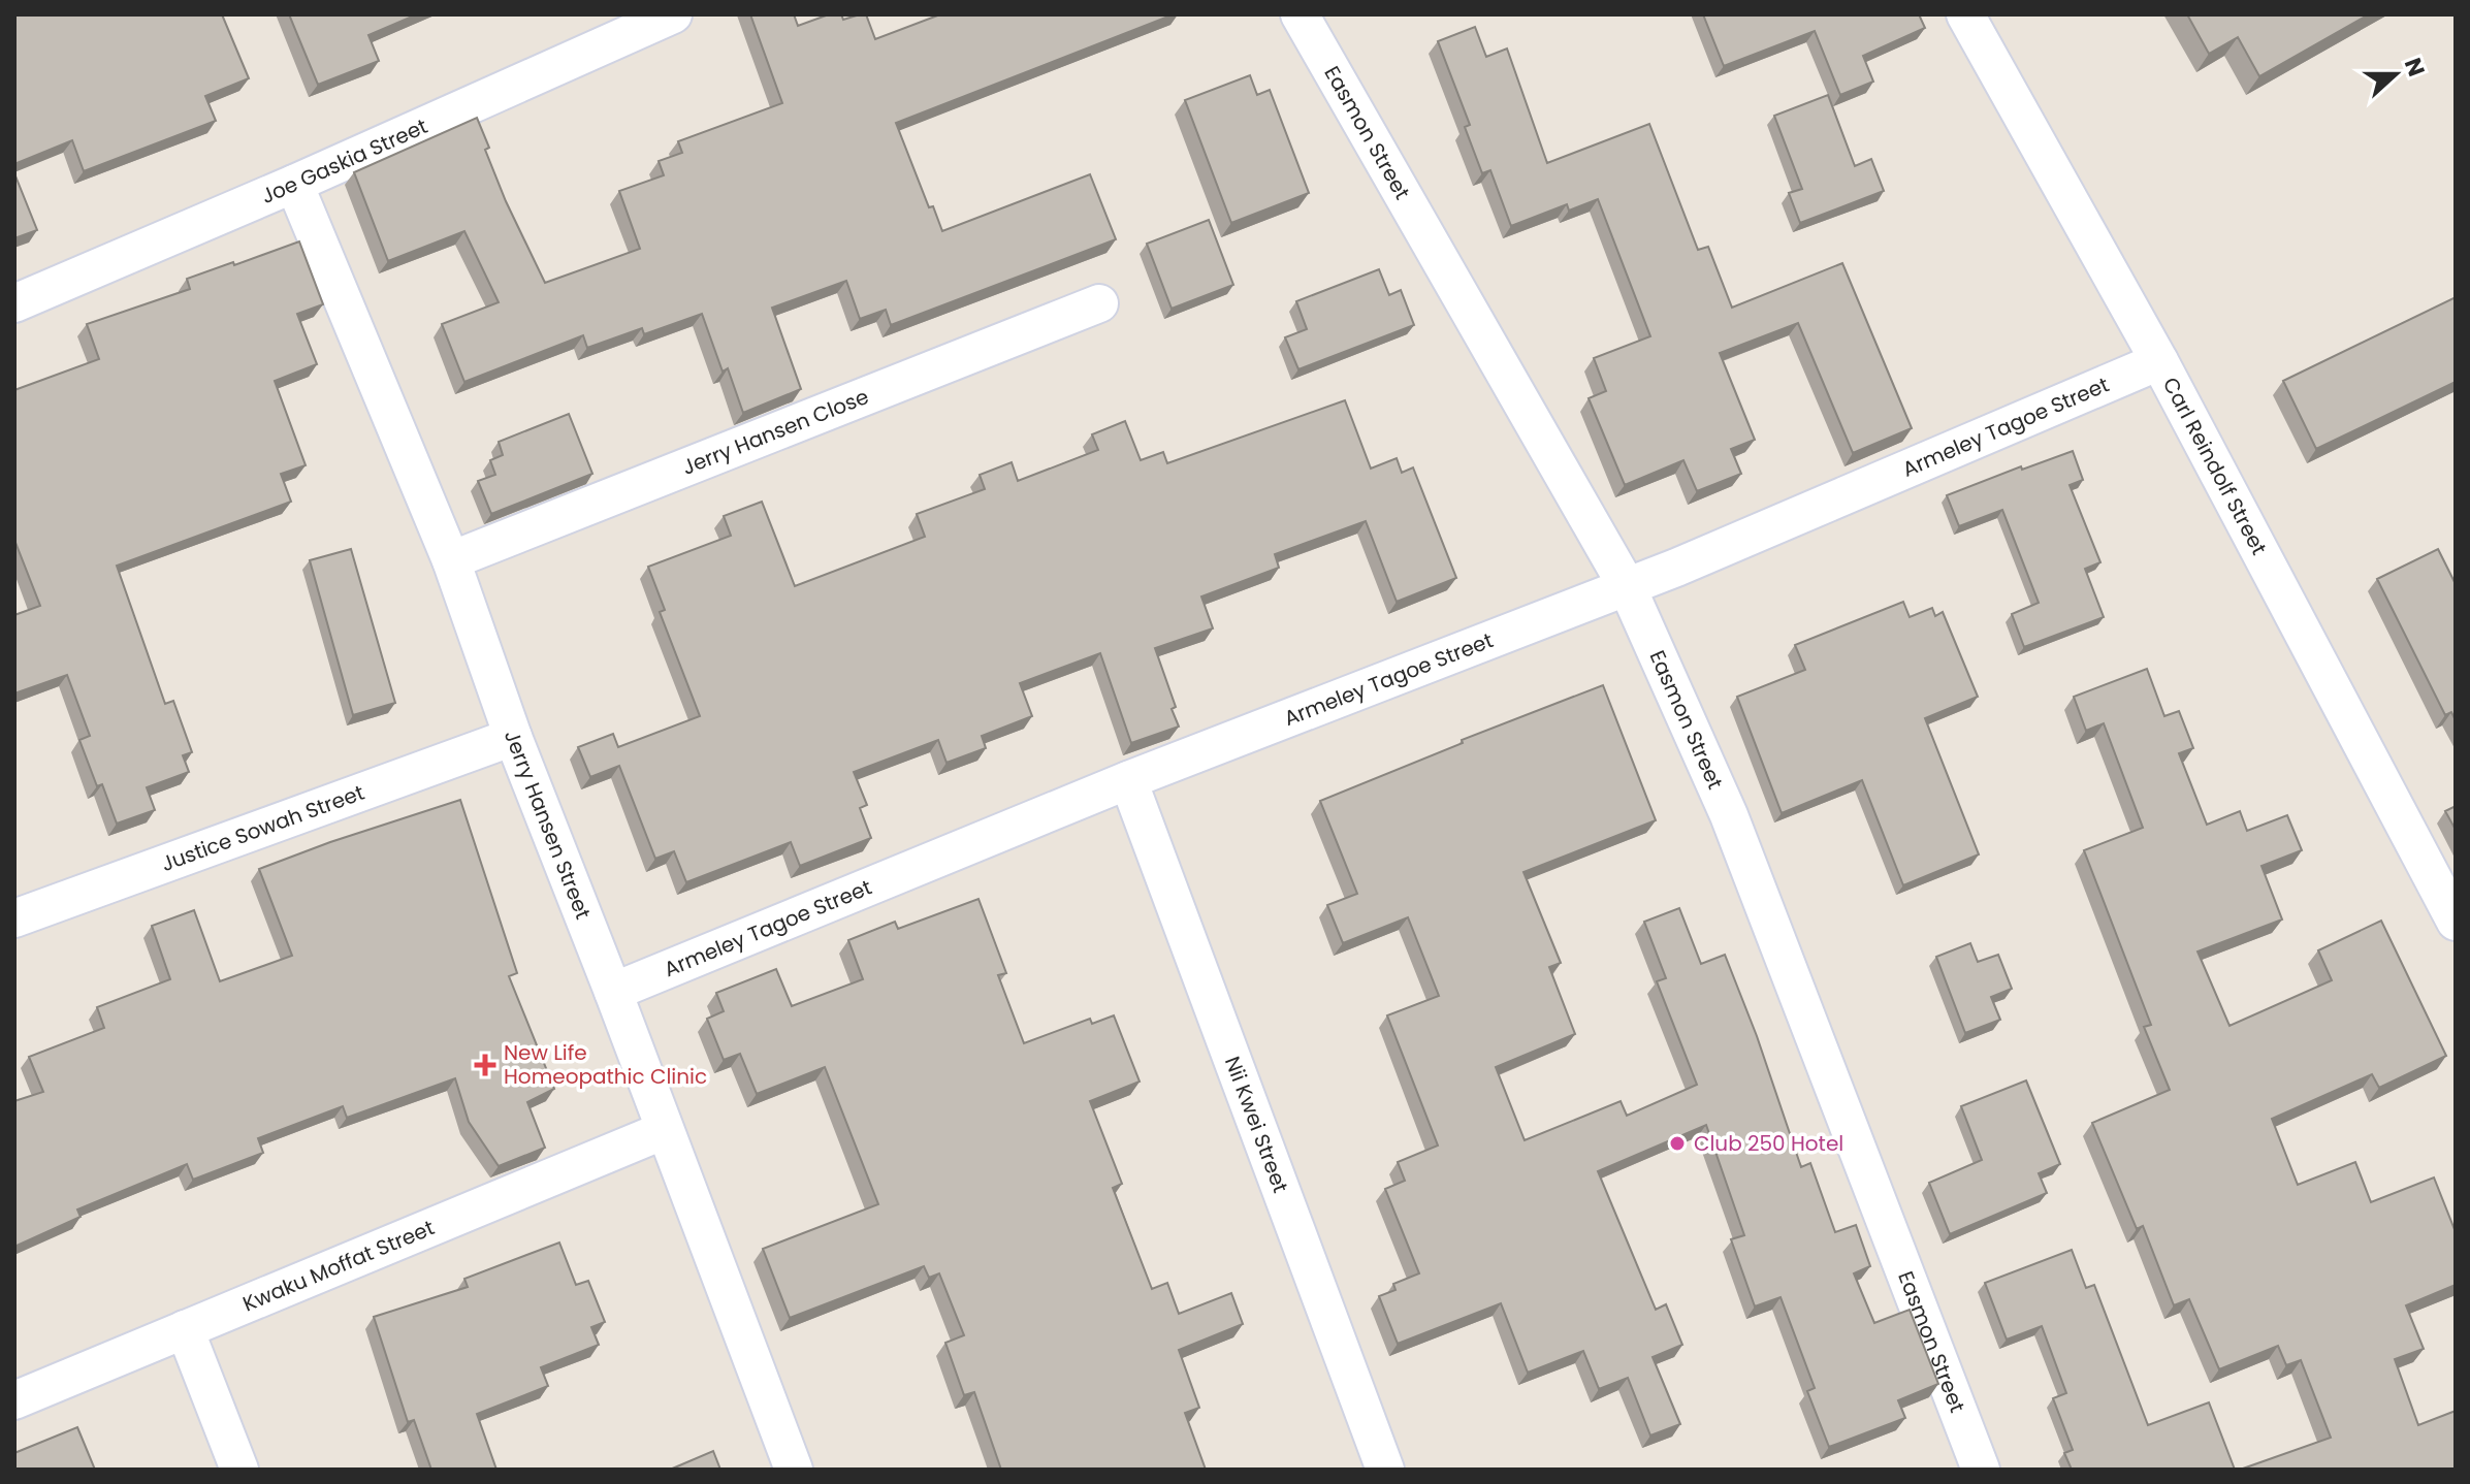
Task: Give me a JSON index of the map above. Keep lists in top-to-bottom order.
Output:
{
  "streets": {
    "street": [
      "Easmon Street",
      "Joe Gaskia Street",
      "Armeley Tagoe Street",
      "Jerry Hansen Close",
      "Carl Reindolf Street",
      "Jerry Hansen Street",
      "Justice Sowah Street",
      "Nii Kwei Street",
      "Kwaku Moffat Street"
    ]
  },
  "crossings": [
    ["Easmon Street", "Armeley Tagoe Street"],
    ["Joe Gaskia Street", "Jerry Hansen Street"],
    ["Armeley Tagoe Street", "Carl Reindolf Street"],
    ["Armeley Tagoe Street", "Jerry Hansen Street"],
    ["Armeley Tagoe Street", "Nii Kwei Street"],
    ["Jerry Hansen Close", "Jerry Hansen Street"],
    ["Jerry Hansen Street", "Justice Sowah Street"],
    ["Jerry Hansen Street", "Kwaku Moffat Street"]
  ],
  "places": {
    "health": ["New Life Homeopathic Clinic"],
    "other": ["Club 250 Hotel"]
  },
  "north": "right"
}
